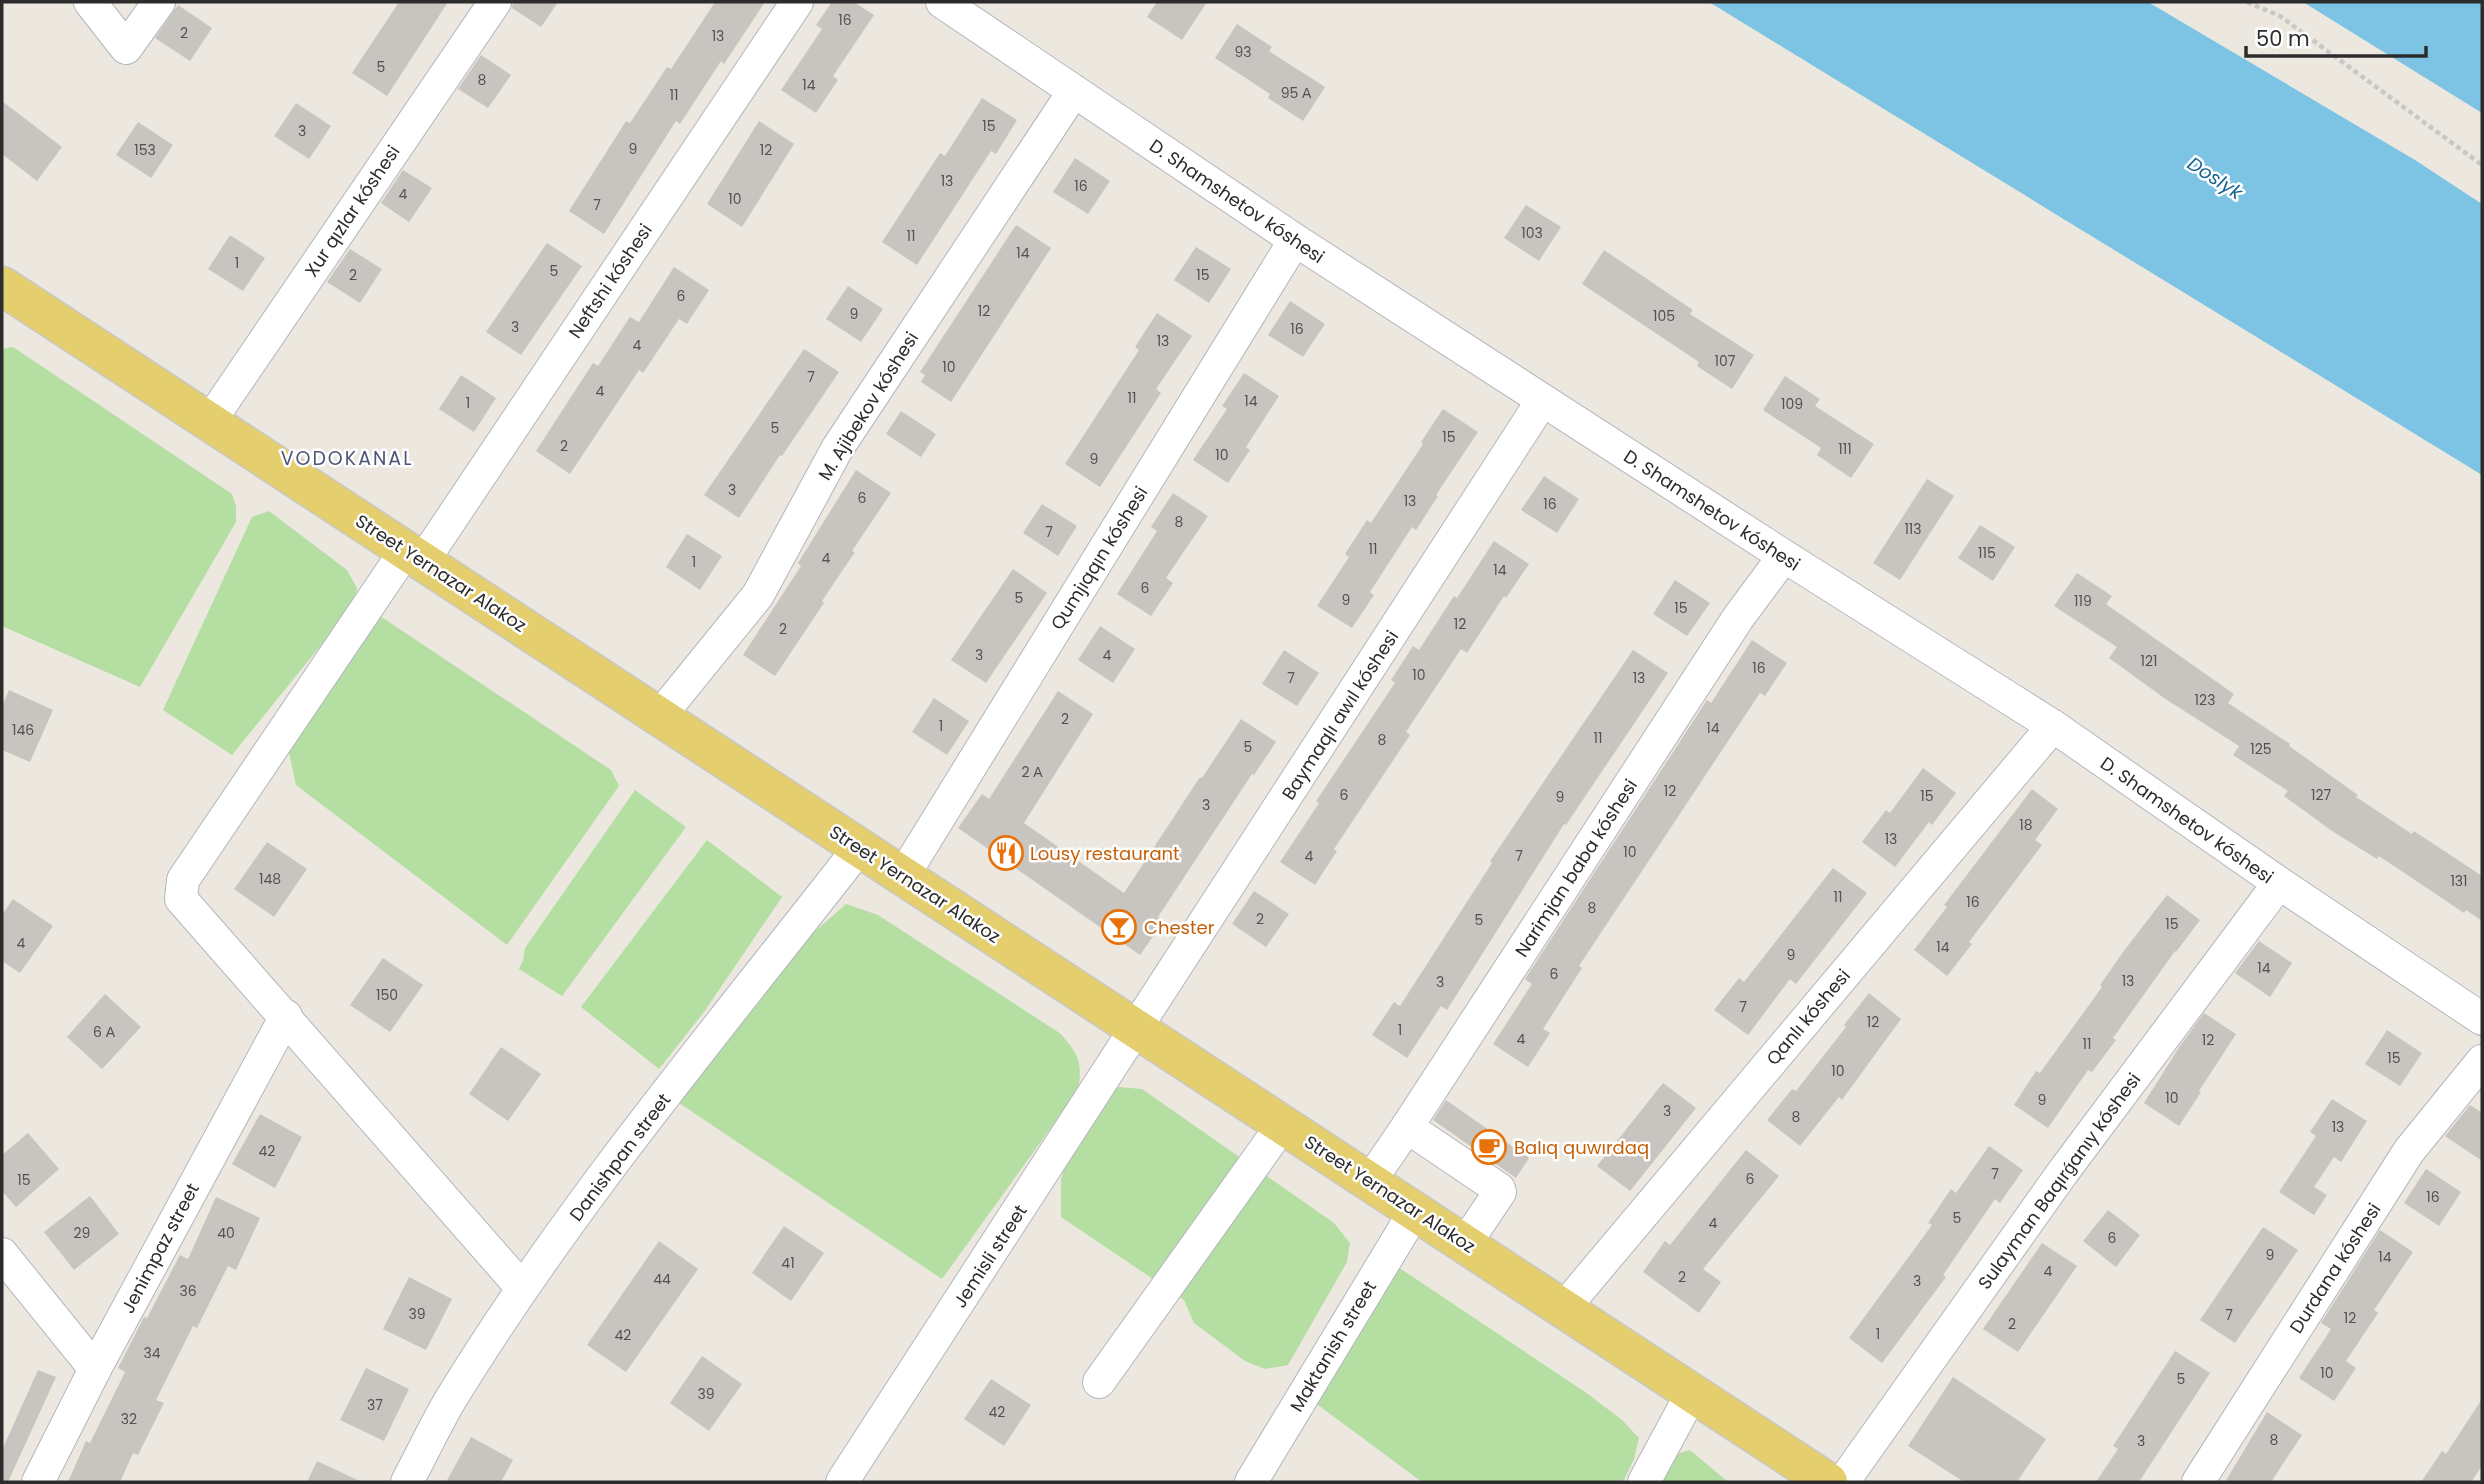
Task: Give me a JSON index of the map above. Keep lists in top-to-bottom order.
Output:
{
  "streets": {
    "main road": ["Street Yernazar Alakoz"],
    "street": [
      "D. Shamshetov kóshesi",
      "Xur qızlar kóshesi",
      "Neftshi kóshesi",
      "M. Ajibekov kóshesi",
      "Qumjıqqın kóshesi",
      "Baymaqlı awıl kóshesi",
      "Narimjan baba kóshesi",
      "Qanlı kóshesi",
      "Danishpan street",
      "Sulayman Baqırǵanıy kóshesi",
      "Jenimpaz street",
      "Jemisli street",
      "Durdana kóshesi",
      "Maktanish street"
    ]
  },
  "crossings": [
    ["D. Shamshetov kóshesi", "M. Ajibekov kóshesi"],
    ["D. Shamshetov kóshesi", "Qumjıqqın kóshesi"],
    ["D. Shamshetov kóshesi", "Baymaqlı awıl kóshesi"],
    ["D. Shamshetov kóshesi", "Narimjan baba kóshesi"],
    ["D. Shamshetov kóshesi", "Qanlı kóshesi"],
    ["D. Shamshetov kóshesi", "Sulayman Baqırǵanıy kóshesi"],
    ["Xur qızlar kóshesi", "Street Yernazar Alakoz"],
    ["Neftshi kóshesi", "Street Yernazar Alakoz"],
    ["Neftshi kóshesi", "Danishpan street"],
    ["Neftshi kóshesi", "Jenimpaz street"],
    ["M. Ajibekov kóshesi", "Street Yernazar Alakoz"],
    ["Qumjıqqın kóshesi", "Street Yernazar Alakoz"],
    ["Street Yernazar Alakoz", "Baymaqlı awıl kóshesi"],
    ["Street Yernazar Alakoz", "Narimjan baba kóshesi"],
    ["Street Yernazar Alakoz", "Qanlı kóshesi"],
    ["Street Yernazar Alakoz", "Danishpan street"],
    ["Street Yernazar Alakoz", "Jemisli street"],
    ["Street Yernazar Alakoz", "Maktanish street"],
    ["Baymaqlı awıl kóshesi", "Jemisli street"]
  ],
  "districts": ["VODOKANAL"],
  "water": ["Doslyk"],
  "places": {
    "restaurant": ["Lousy restaurant"],
    "bar": ["Chester"],
    "cafe": ["Balıq quwırdaq"]
  },
  "house_numbers": [
    "16",
    "2",
    "13",
    "93",
    "5",
    "8",
    "14",
    "95 А",
    "11",
    "15",
    "3",
    "9",
    "153",
    "12",
    "13",
    "16",
    "4",
    "10",
    "7",
    "103",
    "11",
    "14",
    "1",
    "5",
    "2",
    "15",
    "6",
    "12",
    "9",
    "105",
    "3",
    "16",
    "13",
    "4",
    "107",
    "10",
    "7",
    "4",
    "11",
    "14",
    "1",
    "109",
    "5",
    "15",
    "2",
    "111",
    "10",
    "9",
    "3",
    "6",
    "13",
    "16",
    "8",
    "113",
    "7",
    "11",
    "115",
    "4",
    "1",
    "14",
    "6",
    "5",
    "9",
    "119",
    "15",
    "12",
    "2",
    "3",
    "4",
    "121",
    "16",
    "10",
    "7",
    "13",
    "123",
    "2",
    "1",
    "14",
    "146",
    "11",
    "8",
    "5",
    "125",
    "2 А",
    "12",
    "6",
    "127",
    "15",
    "9",
    "3",
    "18",
    "13",
    "10",
    "4",
    "7",
    "148",
    "131",
    "11",
    "16",
    "8",
    "2",
    "5",
    "15",
    "4",
    "14",
    "9",
    "14",
    "6",
    "13",
    "3",
    "150",
    "7",
    "12",
    "1",
    "6 А",
    "4",
    "12",
    "11",
    "15",
    "10",
    "10",
    "9",
    "3",
    "8",
    "13",
    "42",
    "7",
    "6",
    "15",
    "16",
    "5",
    "4",
    "29",
    "40",
    "6",
    "9",
    "14",
    "41",
    "4",
    "2",
    "44",
    "3",
    "36",
    "39",
    "7",
    "12",
    "2",
    "1",
    "42",
    "34",
    "10",
    "5",
    "39",
    "37",
    "42",
    "32",
    "8",
    "3"
  ],
  "scale_bar": "50 m"
}
